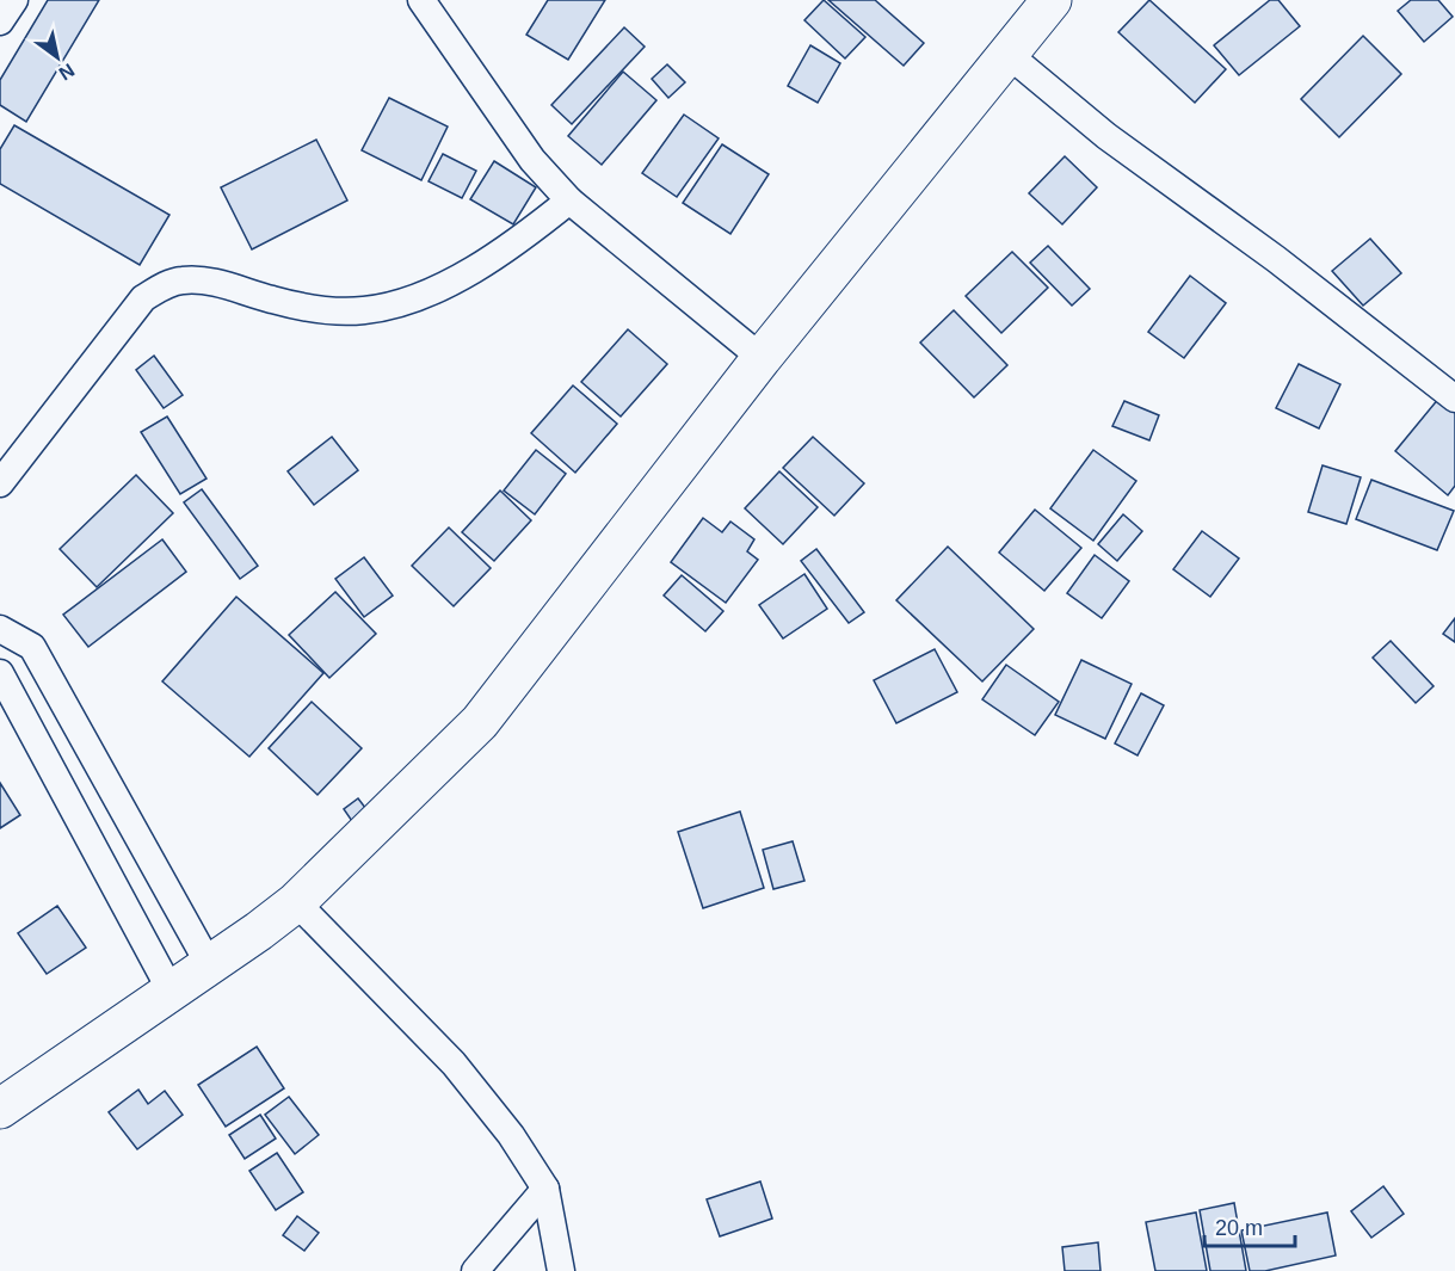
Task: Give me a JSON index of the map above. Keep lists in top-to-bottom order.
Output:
{
  "scale_bar": "20 m",
  "north": "bottom right"
}
